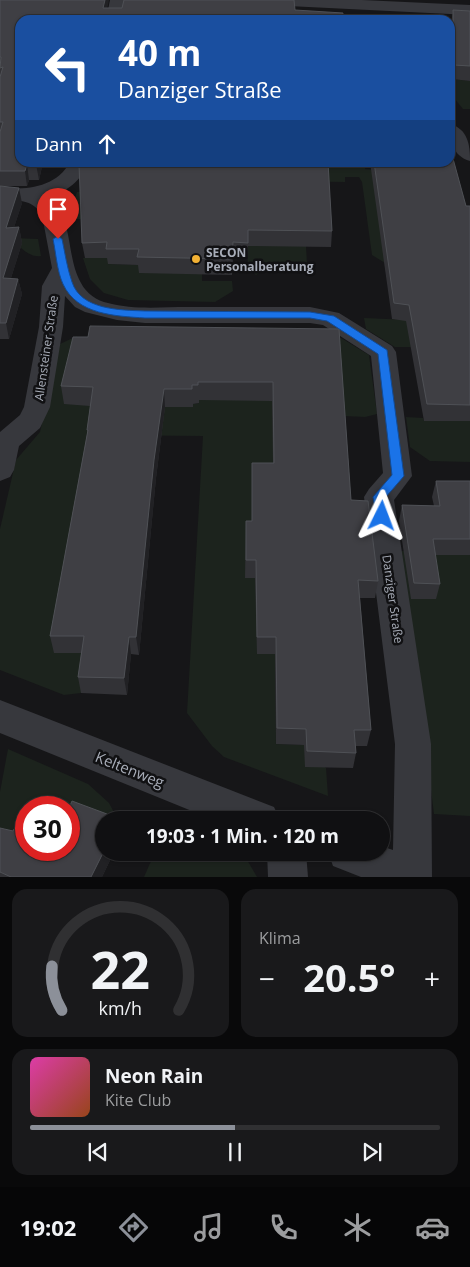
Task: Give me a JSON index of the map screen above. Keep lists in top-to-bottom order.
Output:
{
  "streets": {
    "street": ["Allensteiner Straße", "Danziger Straße", "Keltenweg"]
  },
  "crossings": [
    ["Allensteiner Straße", "Danziger Straße"]
  ],
  "places": ["SECON Personalberatung"],
  "page": {
    "turn": ["40 m", "Danziger Straße"],
    "then": "Dann",
    "limit": "30",
    "trip": "19:03 · 1 Min. · 120 m",
    "tile": "Klima",
    "heat": ["−", "20.5°", "+"],
    "song": ["Neon Rain", "Kite Club"],
    "tabs": "19:02",
    "gauge": ["22", "km/h"]
  }
}
